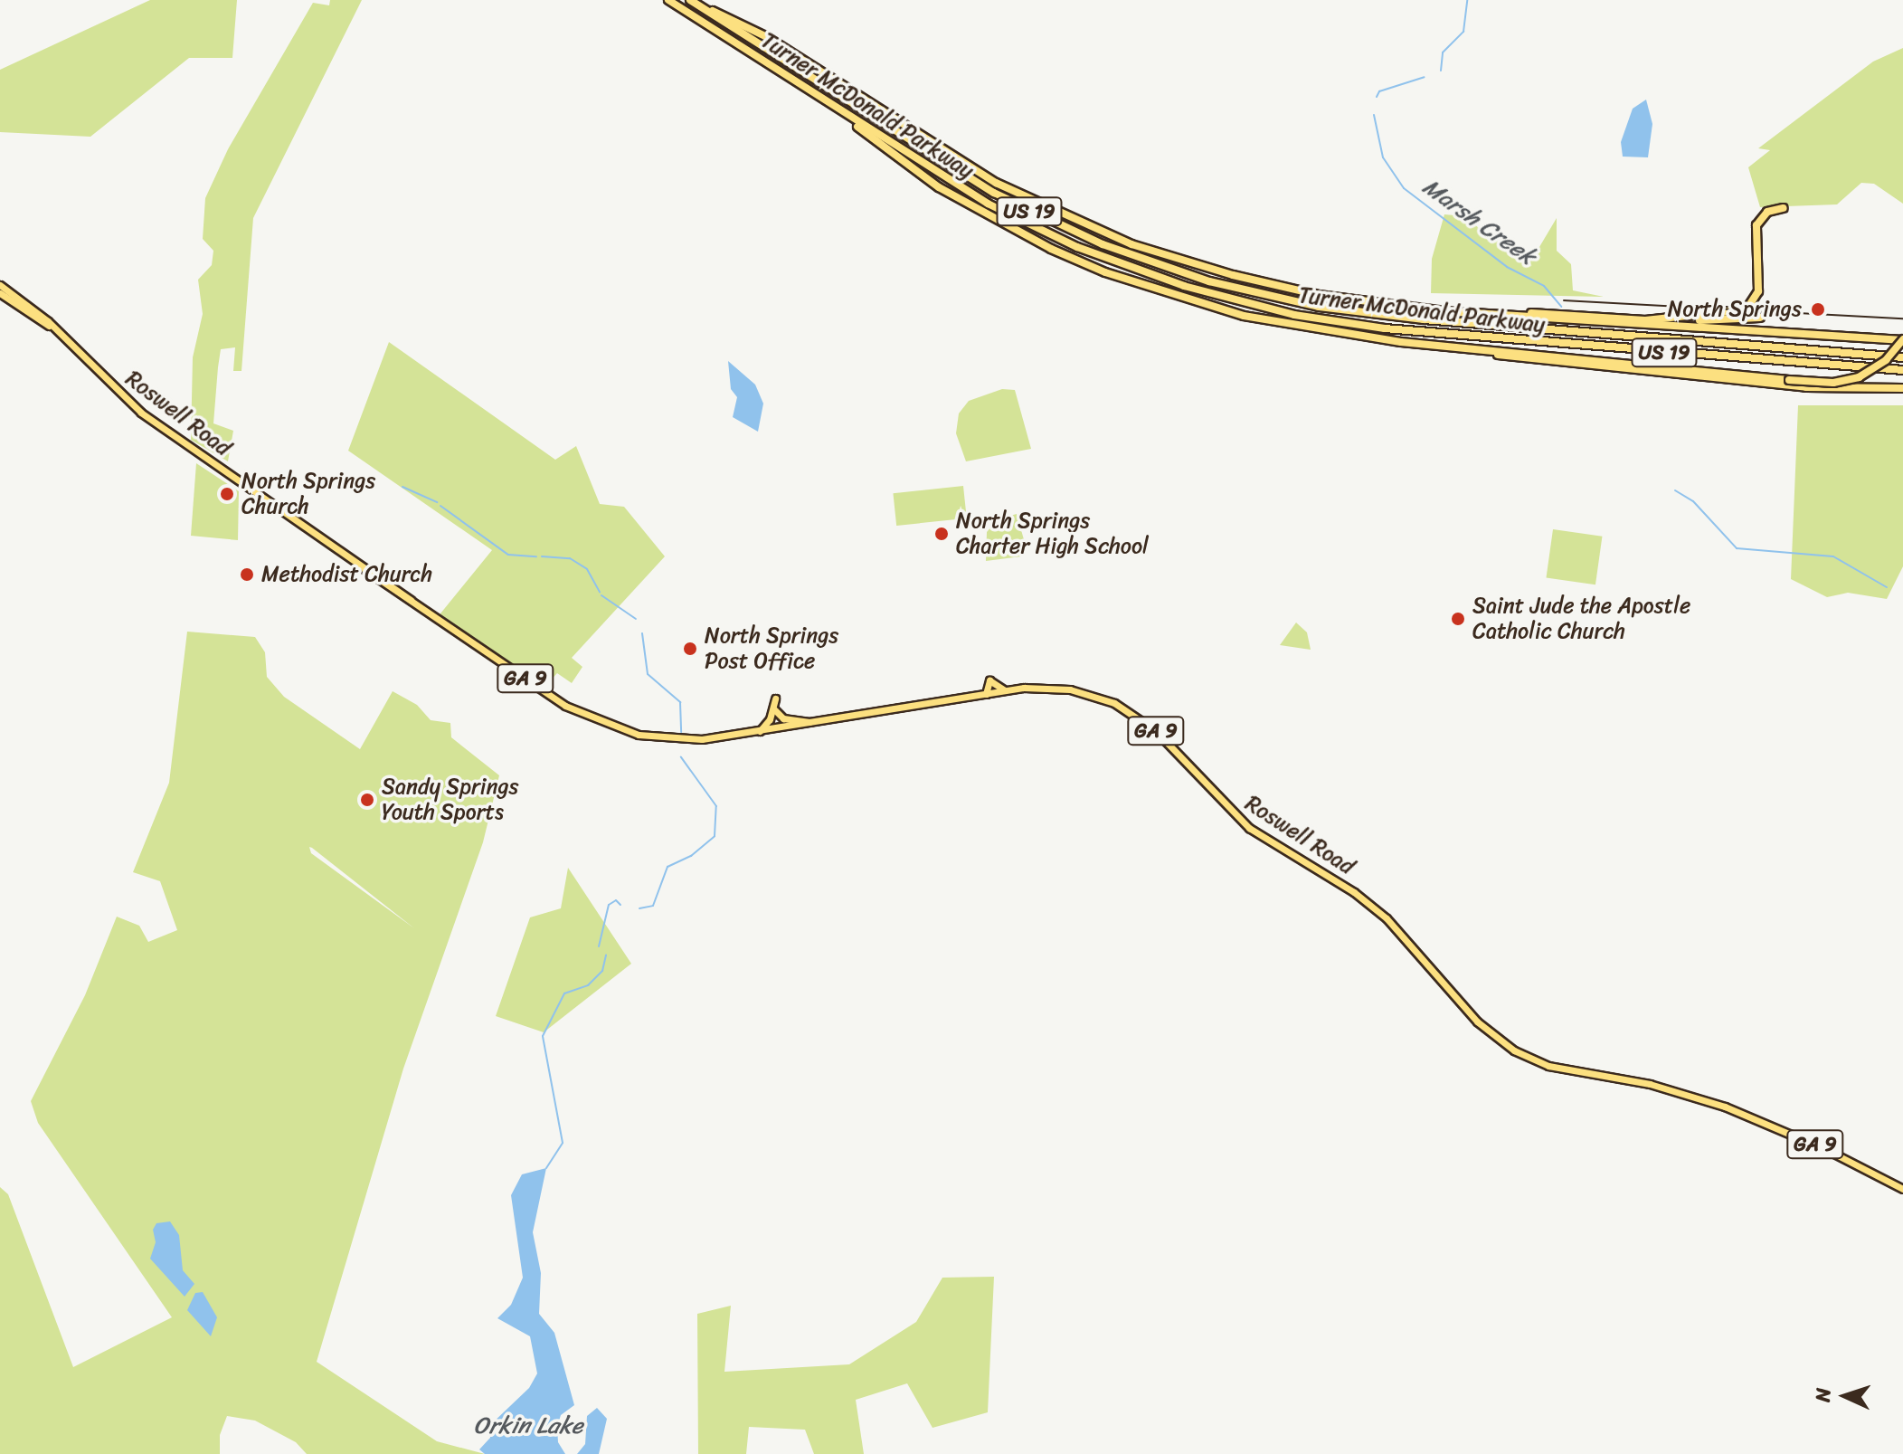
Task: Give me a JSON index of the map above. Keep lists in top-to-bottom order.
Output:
{
  "streets": {
    "highway": ["Turner McDonald Parkway", "US 19"],
    "main road": ["Roswell Road", "GA 9"]
  },
  "water": ["Marsh Creek", "Orkin Lake"],
  "places": [
    "North Springs",
    "North Springs Church",
    "North Springs Charter High School",
    "Methodist Church",
    "Saint Jude the Apostle Catholic Church",
    "North Springs Post Office",
    "Sandy Springs Youth Sports"
  ],
  "north": "left"
}
